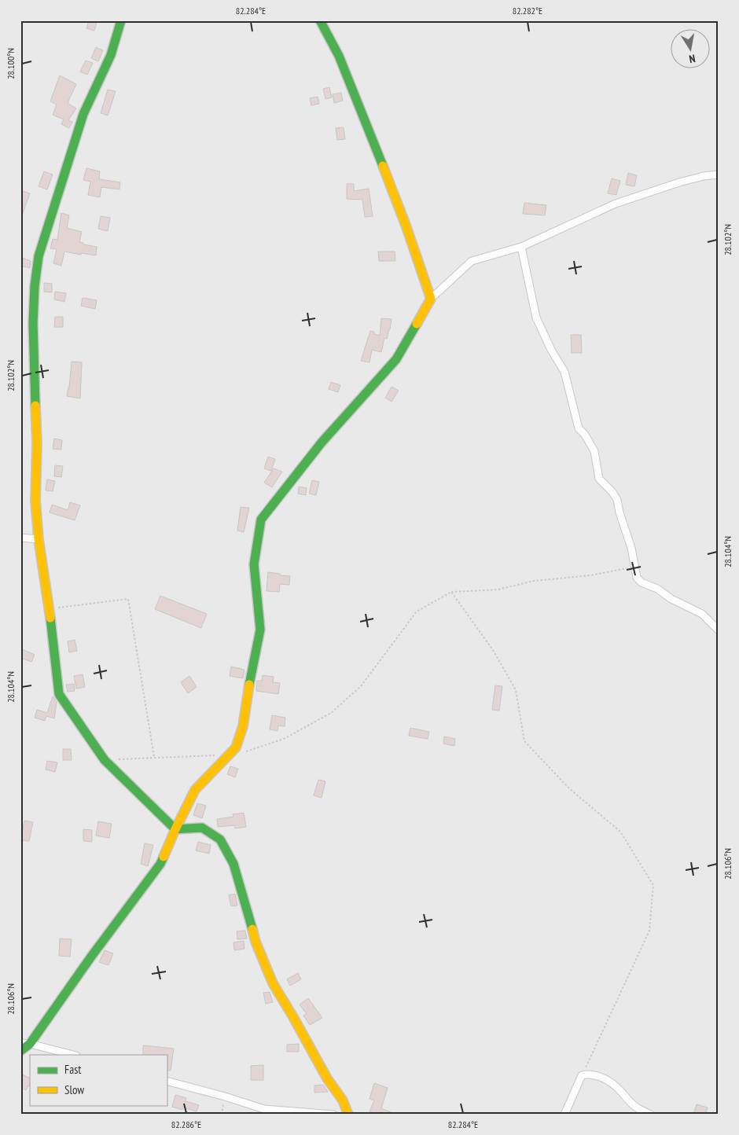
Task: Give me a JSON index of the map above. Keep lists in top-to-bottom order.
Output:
{
  "legend": ["Fast", "Slow"],
  "north": "bottom",
  "coordinates": [
    "82.284°E",
    "82.282°E",
    "28.100°N",
    "28.102°N",
    "28.104°N",
    "28.106°N",
    "82.286°E"
  ]
}
